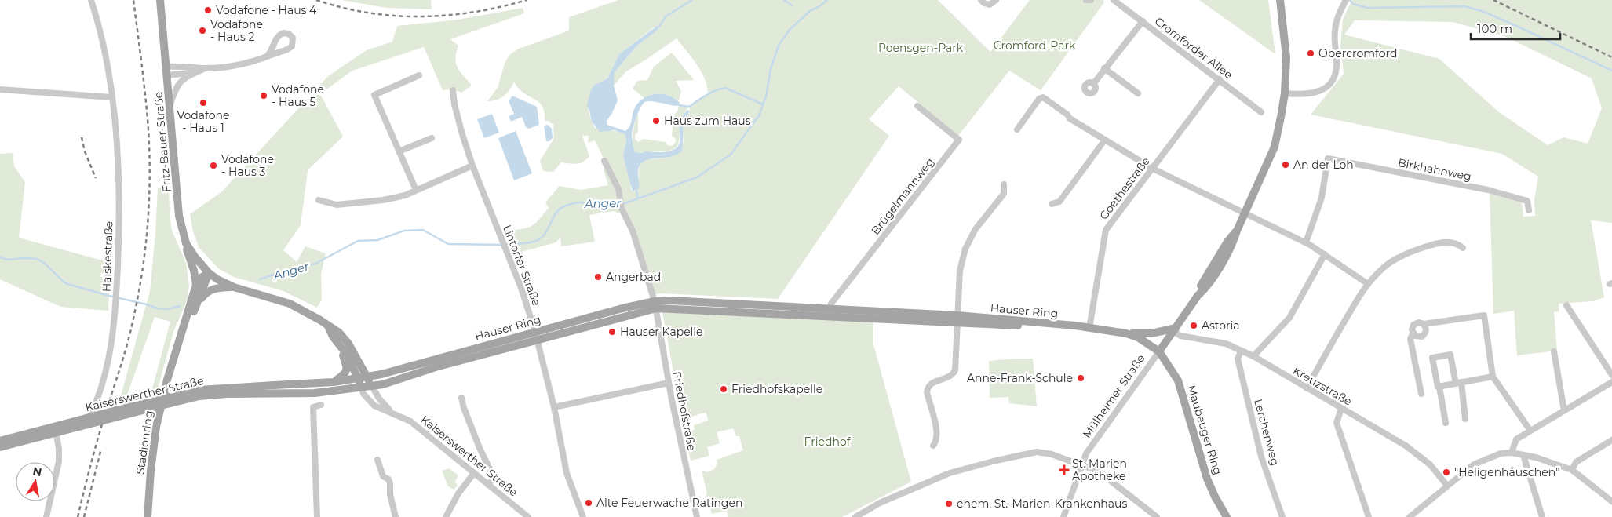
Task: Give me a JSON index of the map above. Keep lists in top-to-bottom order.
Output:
{
  "streets": {
    "main road": [
      "Fritz-Bauer-Straße",
      "Hauser Ring",
      "Kaiserswerther Straße",
      "Mülheimer Straße",
      "Maubeuger Ring",
      "Stadionring"
    ],
    "street": [
      "Cromforder Allee",
      "Birkhahnweg",
      "Goethestraße",
      "Brügelmannweg",
      "Halskestraße",
      "Lintorfer Straße",
      "Kreuzstraße",
      "Friedhofstraße",
      "Lerchenweg"
    ]
  },
  "crossings": [
    ["Cromforder Allee", "Goethestraße"],
    ["Fritz-Bauer-Straße", "Stadionring"],
    ["Goethestraße", "Hauser Ring"],
    ["Brügelmannweg", "Hauser Ring"],
    ["Halskestraße", "Kaiserswerther Straße"],
    ["Lintorfer Straße", "Hauser Ring"],
    ["Hauser Ring", "Kreuzstraße"],
    ["Hauser Ring", "Kaiserswerther Straße"],
    ["Hauser Ring", "Mülheimer Straße"],
    ["Hauser Ring", "Friedhofstraße"],
    ["Hauser Ring", "Maubeuger Ring"],
    ["Kreuzstraße", "Mülheimer Straße"],
    ["Kreuzstraße", "Lerchenweg"],
    ["Mülheimer Straße", "Maubeuger Ring"]
  ],
  "water": ["Anger"],
  "parks": ["Cromford-Park", "Poensgen-Park", "Friedhof"],
  "places": {
    "other": [
      "Vodafone - Haus 4",
      "Vodafone - Haus 2",
      "Obercromford",
      "Vodafone - Haus 5",
      "Vodafone - Haus 1",
      "Haus zum Haus",
      "An der Loh",
      "Vodafone - Haus 3",
      "Angerbad",
      "Astoria",
      "Hauser Kapelle",
      "Anne-Frank-Schule",
      "Friedhofskapelle",
      "\"Heligenhäuschen\"",
      "Alte Feuerwache Ratingen",
      "ehem. St.-Marien-Krankenhaus"
    ],
    "health": ["St. Marien Apotheke"]
  },
  "scale_bar": "100 m",
  "north": "top"
}
